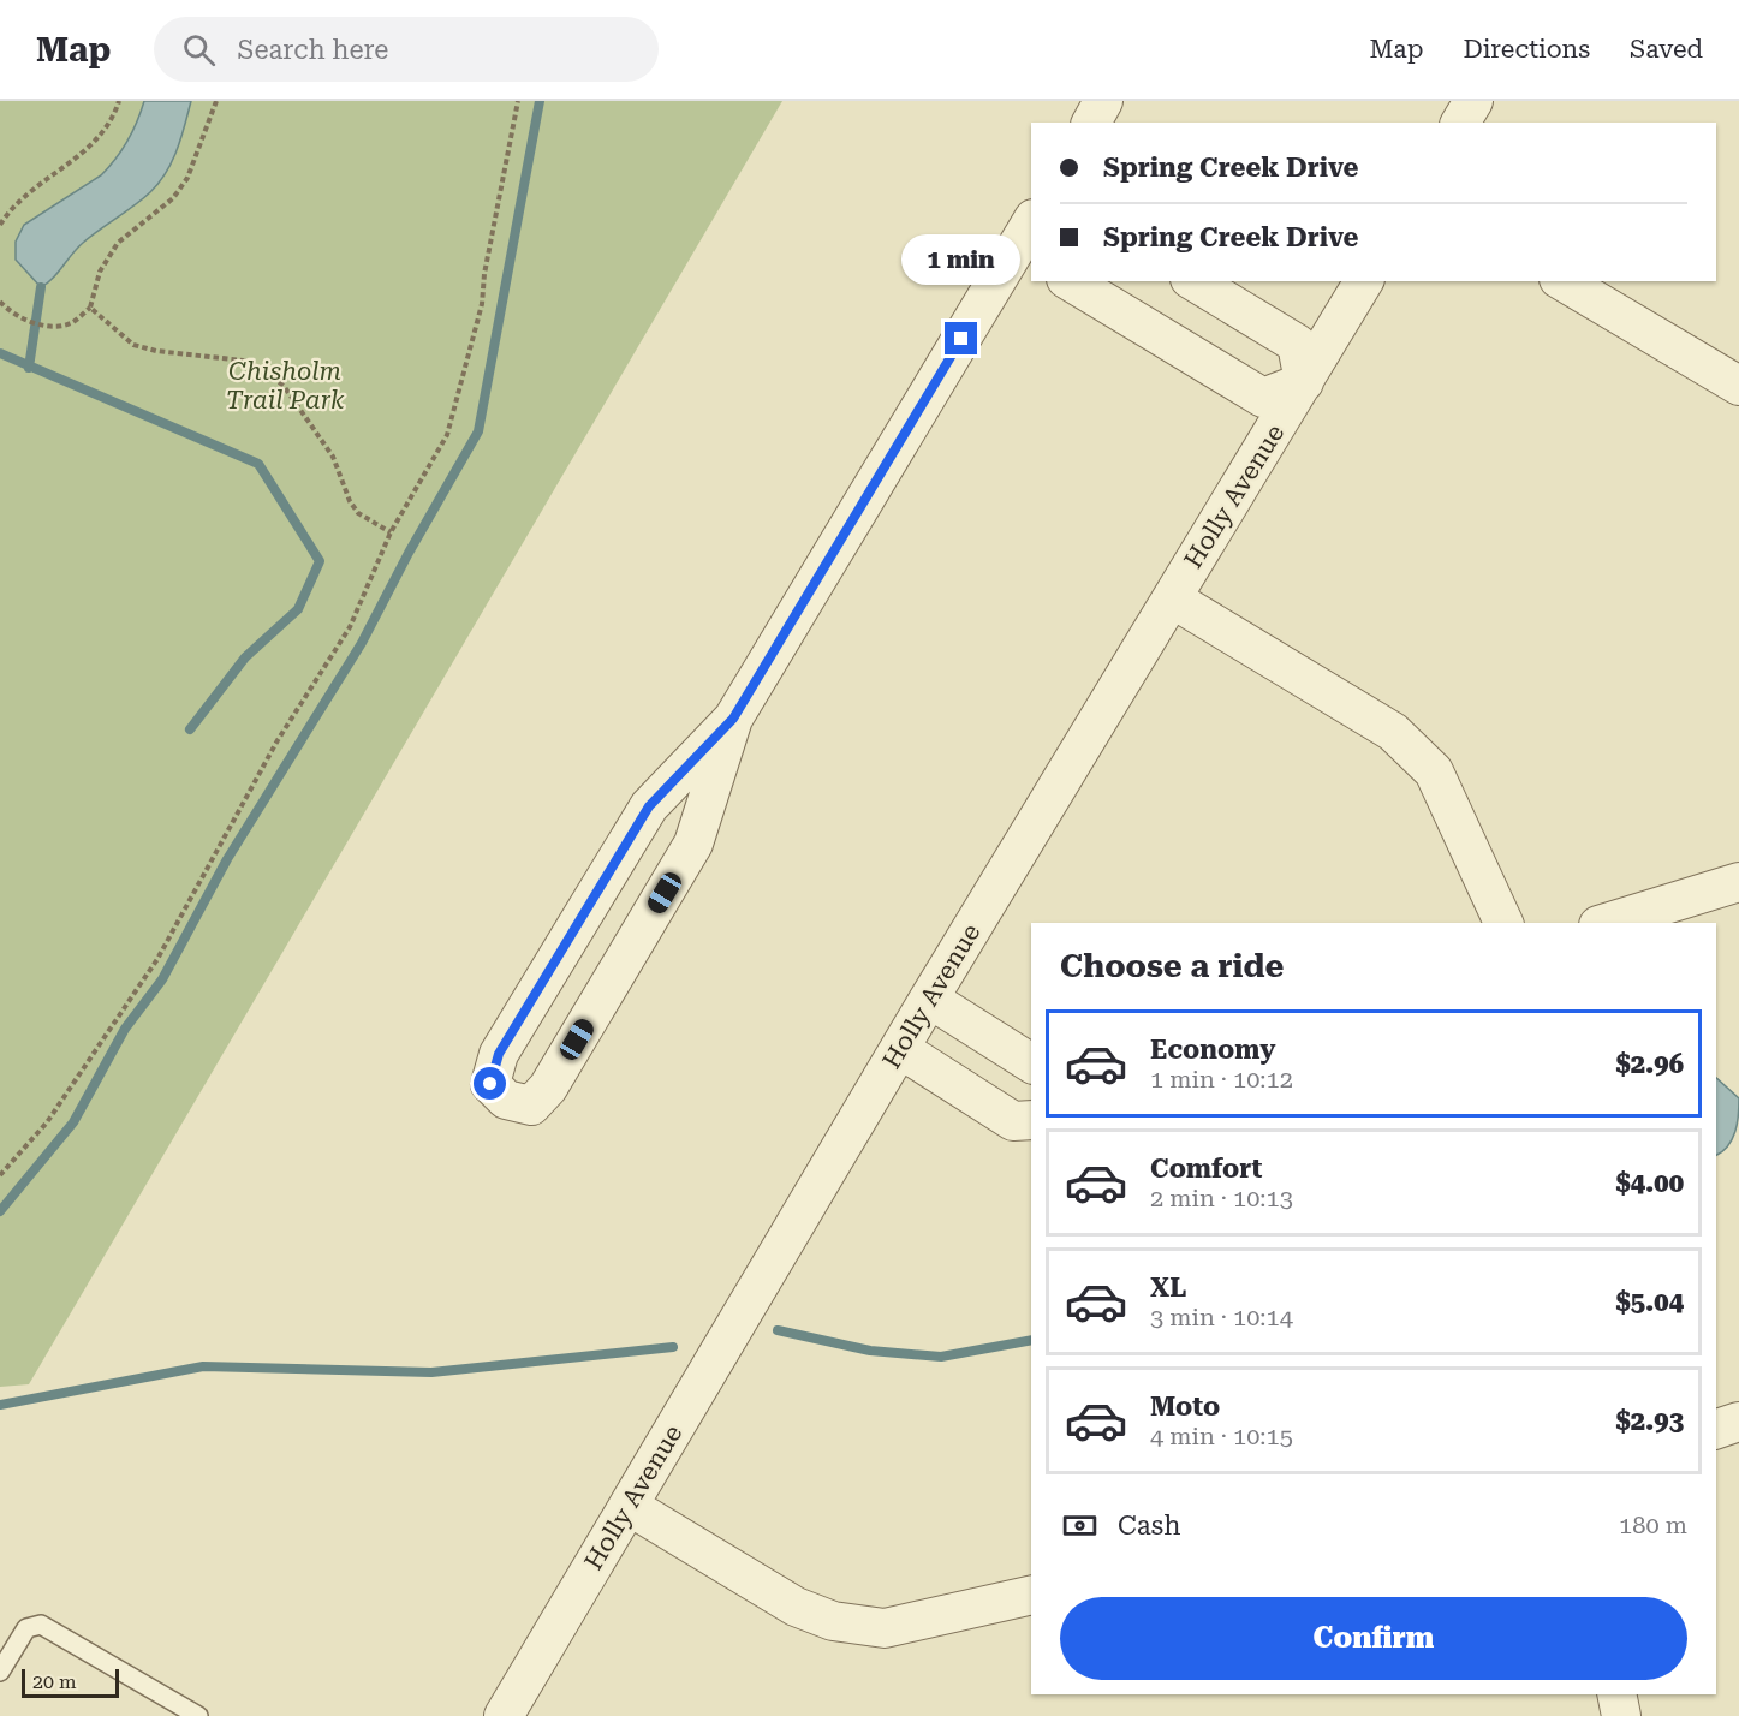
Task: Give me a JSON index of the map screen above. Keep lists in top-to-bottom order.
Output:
{
  "streets": {
    "street": ["Holly Avenue"]
  },
  "parks": ["Chisholm Trail Park"],
  "scale_bar": "20 m",
  "page": {
    "header": "Map",
    "search": "Search here",
    "nav": ["Map", "Directions", "Saved"],
    "banner": ["Spring Creek Drive", "Spring Creek Drive"],
    "bubble": "1 min",
    "heading": "Choose a ride",
    "list": [
      {
        "name": "Economy",
        "note": "1 min · 10:12",
        "value": "$2.96"
      },
      {
        "name": "Comfort",
        "note": "2 min · 10:13",
        "value": "$4.00"
      },
      {
        "name": "XL",
        "note": "3 min · 10:14",
        "value": "$5.04"
      },
      {
        "name": "Moto",
        "note": "4 min · 10:15",
        "value": "$2.93"
      }
    ],
    "pay": ["Cash", "180 m"],
    "buttons": "Confirm",
    "scale": "20 m"
  }
}
